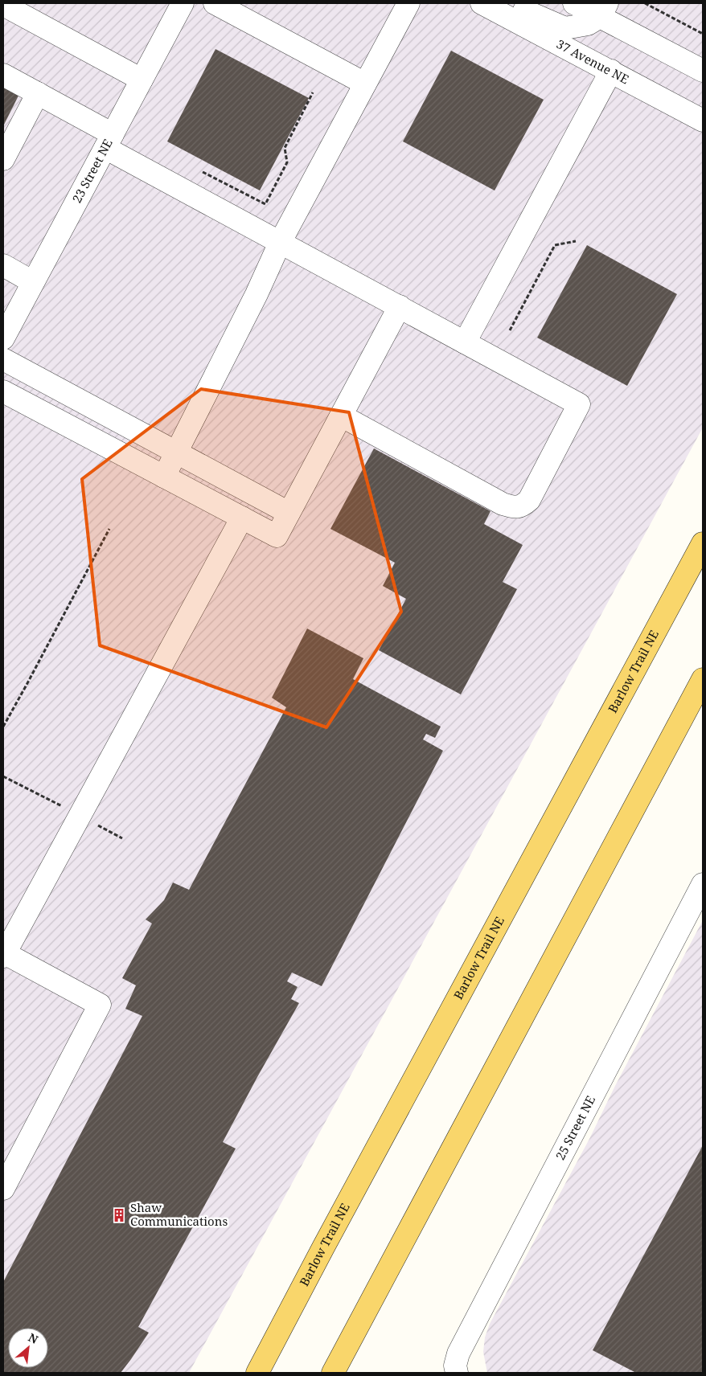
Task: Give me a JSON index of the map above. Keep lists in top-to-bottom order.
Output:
{
  "streets": {
    "main road": ["Barlow Trail NE"],
    "street": ["37 Avenue NE", "23 Street NE", "25 Street NE"]
  },
  "places": {
    "building": ["Shaw Communications"]
  },
  "north": "top right"
}
